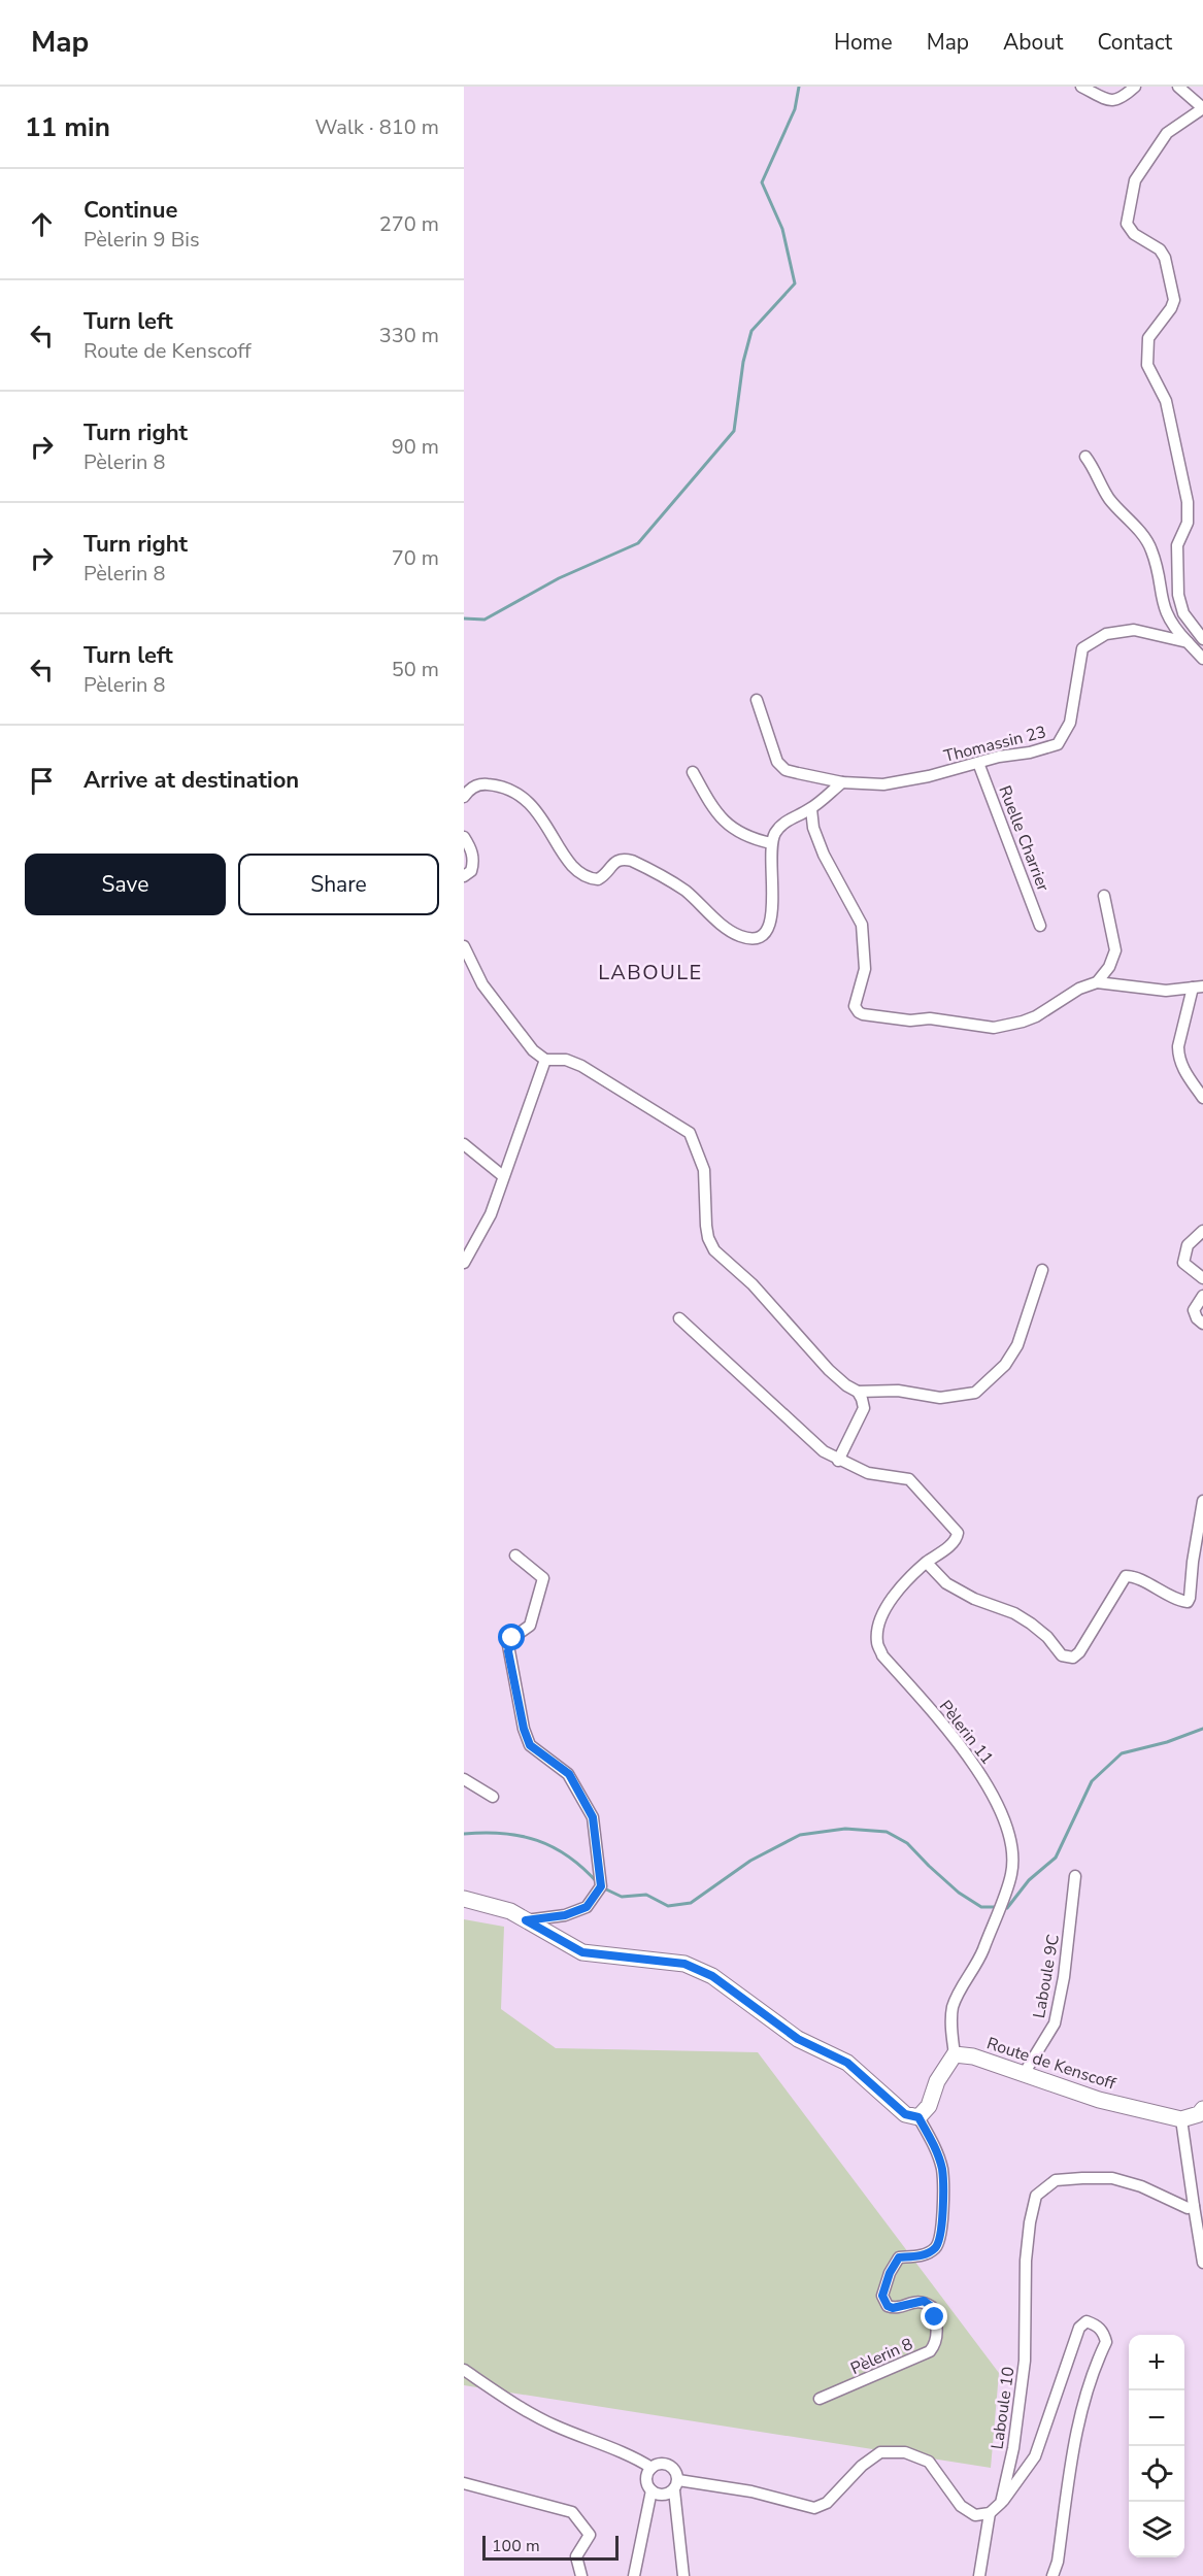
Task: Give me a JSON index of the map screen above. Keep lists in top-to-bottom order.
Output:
{
  "streets": {
    "main road": ["Route de Kenscoff"],
    "street": [
      "Thomassin 23",
      "Ruelle Charrier",
      "Pèlerin 11",
      "Laboule 9C",
      "Pèlerin 8",
      "Laboule 10"
    ]
  },
  "crossings": [
    ["Thomassin 23", "Ruelle Charrier"],
    ["Pèlerin 11", "Route de Kenscoff"],
    ["Laboule 9C", "Route de Kenscoff"]
  ],
  "districts": ["LABOULE"],
  "scale_bar": "100 m",
  "page": {
    "header": "Map",
    "nav": [
      "Home",
      "Map",
      "About",
      "Contact"
    ],
    "heading": ["11 min", "Walk · 810 m"],
    "list": [
      ["Continue", "Pèlerin 9 Bis", "270 m"],
      ["Turn left", "Route de Kenscoff", "330 m"],
      ["Turn right", "Pèlerin 8", "90 m"],
      ["Turn right", "Pèlerin 8", "70 m"],
      ["Turn left", "Pèlerin 8", "50 m"],
      "Arrive at destination"
    ],
    "buttons": ["Save", "Share"],
    "map_buttons": ["+", "−"],
    "scale": "100 m"
  }
}
